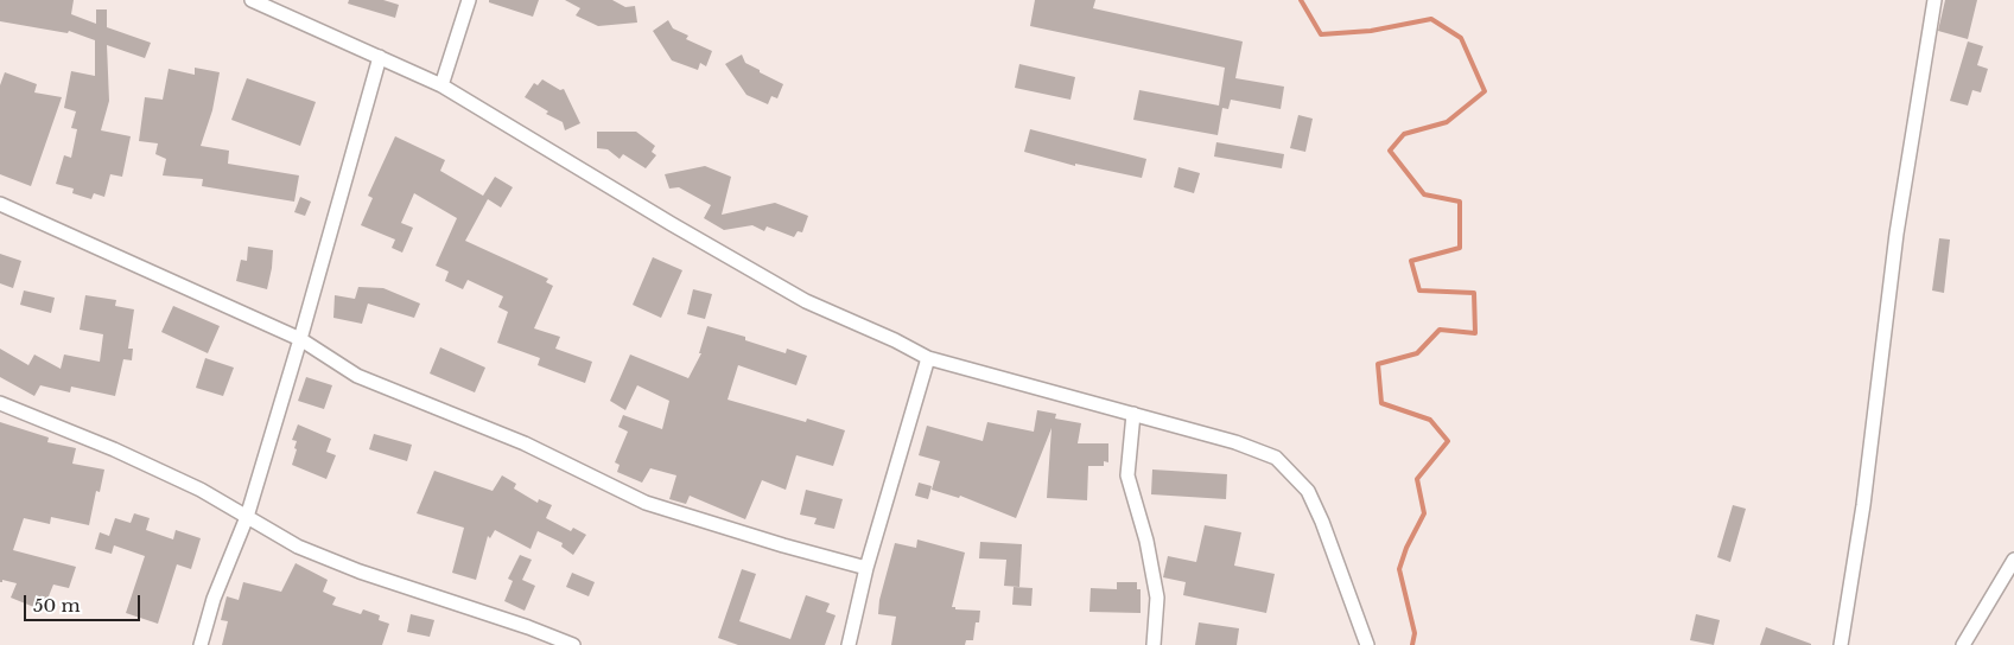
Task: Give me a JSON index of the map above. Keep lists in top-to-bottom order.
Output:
{
  "scale_bar": "50 m"
}
